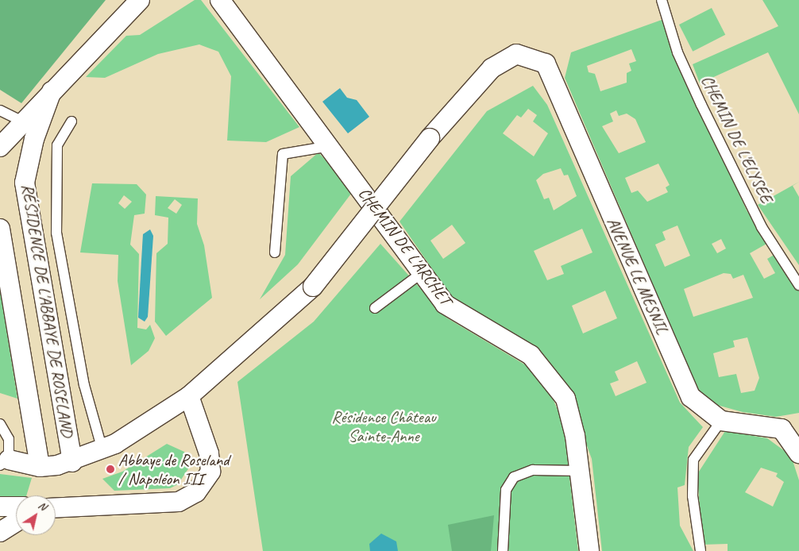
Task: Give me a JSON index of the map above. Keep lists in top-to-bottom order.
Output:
{
  "streets": {
    "street": ["CHEMIN DE L'ARCHET", "AVENUE LE MESNIL", "RÉSIDENCE DE L'ABBAYE DE ROSELAND"],
    "lane": ["CHEMIN DE L'ELYSÉE"]
  },
  "parks": ["Résidence Château Sainte-Anne"],
  "places": ["Abbaye de Roseland / Napoléon III"],
  "north": "top right"
}
